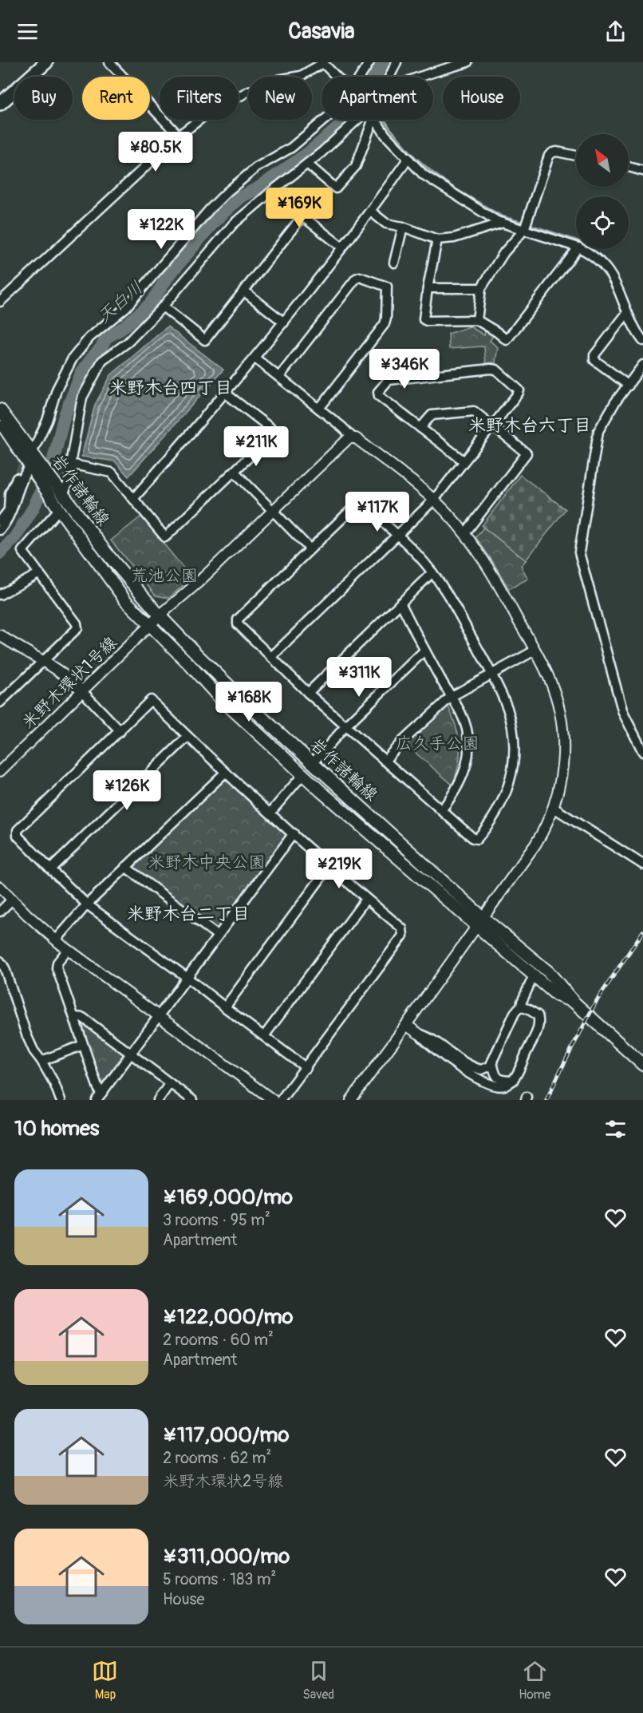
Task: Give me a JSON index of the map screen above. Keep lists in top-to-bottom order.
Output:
{
  "streets": {
    "main road": ["岩作諸輪線"],
    "street": ["米野木環状1号線"]
  },
  "crossings": [
    ["岩作諸輪線", "米野木環状1号線"]
  ],
  "districts": ["米野木台四丁目", "米野木台六丁目", "米野木台二丁目"],
  "water": ["天白川"],
  "parks": ["荒池公園", "広久手公園", "米野木中央公園"],
  "north": "top left",
  "page": {
    "header": "Casavia",
    "chip": [
      "Buy",
      "Rent",
      "Filters",
      "New",
      "Apartment",
      "House"
    ],
    "price": [
      "¥80.5K",
      "¥169K",
      "¥122K",
      "¥346K",
      "¥211K",
      "¥117K",
      "¥311K",
      "¥168K",
      "¥126K",
      "¥219K"
    ],
    "heading": "10 homes",
    "list": [
      {
        "name": "¥169,000/mo",
        "note": "3 rooms · 95 m² · Apartment"
      },
      {
        "name": "¥122,000/mo",
        "note": "2 rooms · 60 m² · Apartment"
      },
      {
        "name": "¥117,000/mo",
        "note": "2 rooms · 62 m² · 米野木環状2号線"
      },
      {
        "name": "¥311,000/mo",
        "note": "5 rooms · 183 m² · House"
      }
    ],
    "tabs": ["Map", "Saved", "Home"]
  }
}
